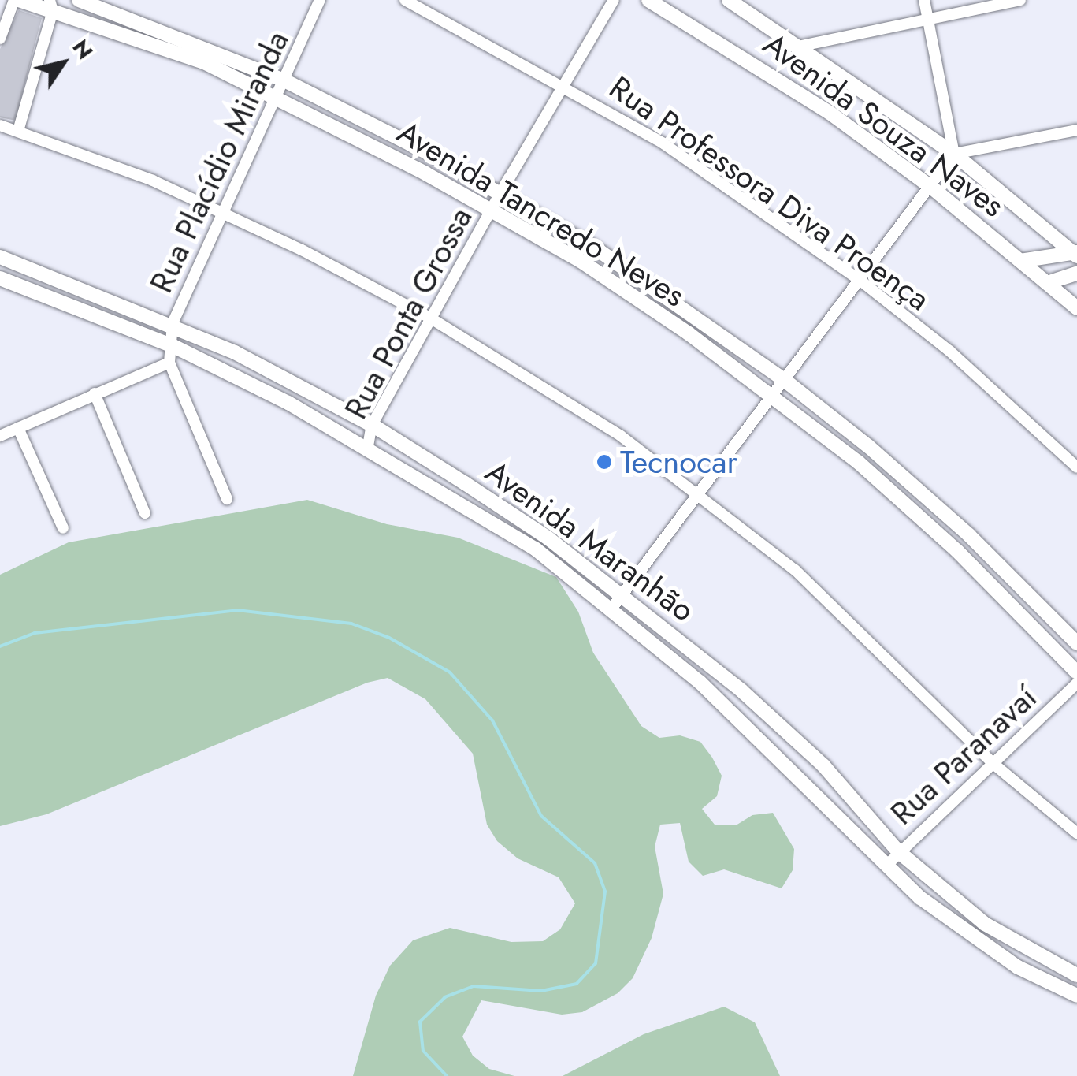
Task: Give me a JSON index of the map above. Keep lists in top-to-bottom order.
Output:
{
  "streets": {
    "street": [
      "Avenida Souza Naves",
      "Rua Placídio Miranda",
      "Rua Professora Diva Proença",
      "Avenida Tancredo Neves",
      "Rua Ponta Grossa",
      "Avenida Maranhão",
      "Rua Paranavaí"
    ]
  },
  "crossings": [
    ["Rua Placídio Miranda", "Avenida Tancredo Neves"],
    ["Rua Placídio Miranda", "Avenida Maranhão"],
    ["Rua Professora Diva Proença", "Rua Ponta Grossa"],
    ["Avenida Tancredo Neves", "Rua Ponta Grossa"],
    ["Rua Ponta Grossa", "Avenida Maranhão"],
    ["Avenida Maranhão", "Rua Paranavaí"]
  ],
  "places": ["Tecnocar"],
  "north": "top right"
}
